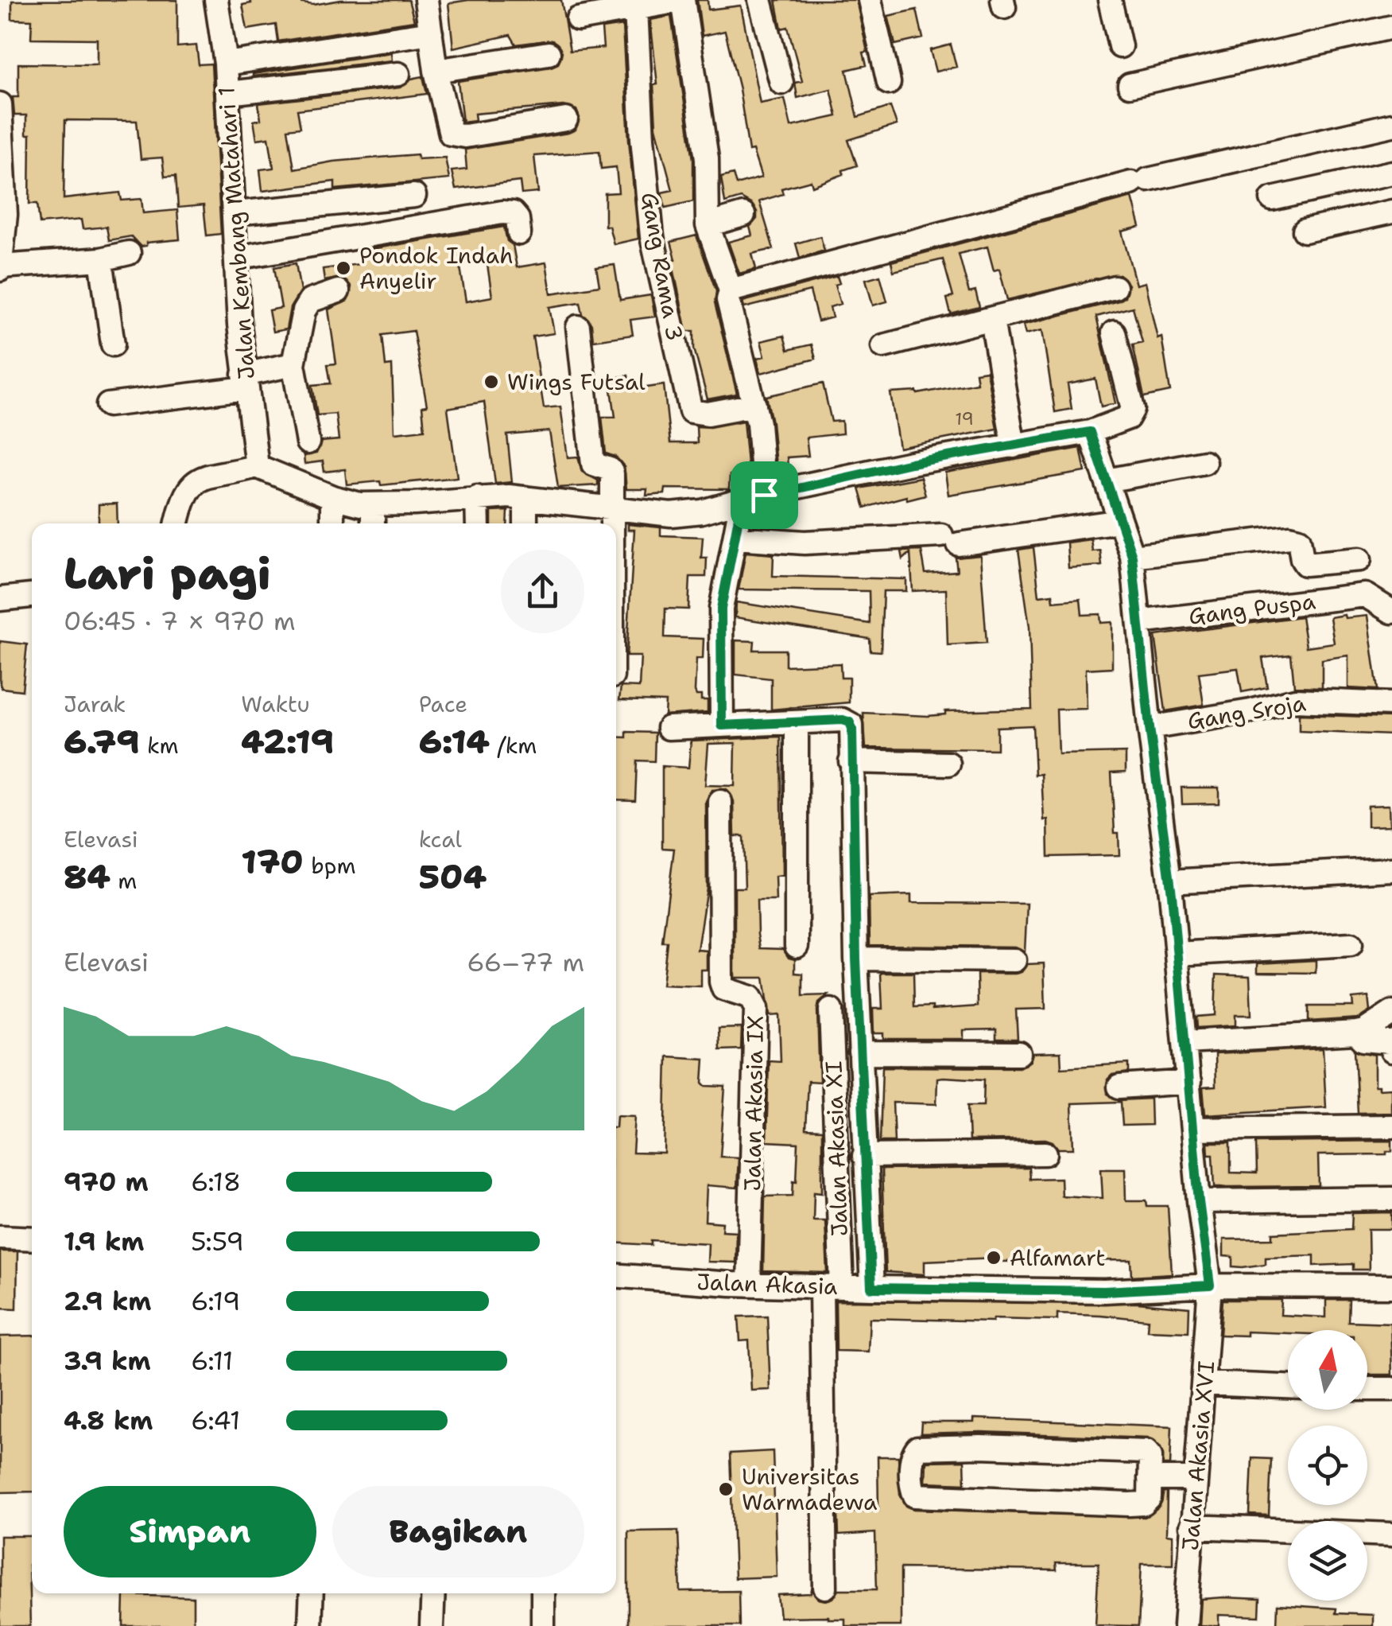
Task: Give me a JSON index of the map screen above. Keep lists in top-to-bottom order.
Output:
{
  "streets": {
    "street": [
      "Jalan Kembang Matahari 1",
      "Gang Rama 3",
      "Gang Puspa",
      "Gang Sroja",
      "Jalan Akasia IX",
      "Jalan Akasia XI",
      "Jalan Akasia",
      "Jalan Akasia XVI"
    ]
  },
  "crossings": [
    ["Gang Puspa", "Jalan Akasia XVI"],
    ["Gang Sroja", "Jalan Akasia XVI"],
    ["Jalan Akasia IX", "Jalan Akasia"],
    ["Jalan Akasia XI", "Jalan Akasia"],
    ["Jalan Akasia", "Jalan Akasia XVI"]
  ],
  "places": [
    "Pondok Indah Anyelir",
    "Wings Futsal",
    "Alfamart",
    "Universitas Warmadewa"
  ],
  "house_numbers": ["19"],
  "north": "top",
  "page": {
    "heading": ["Lari pagi", "06:45 · 7 × 970 m"],
    "stats": [
      ["Jarak", "6.79 km"],
      ["Waktu", "42:19"],
      ["Pace", "6:14 /km"],
      ["Elevasi", "84 m"],
      ["170 bpm"],
      ["kcal", "504"]
    ],
    "chart": ["Elevasi", "66–77 m"],
    "list": [
      {
        "name": "970 m",
        "note": "6:18"
      },
      {
        "name": "1.9 km",
        "note": "5:59"
      },
      {
        "name": "2.9 km",
        "note": "6:19"
      },
      {
        "name": "3.9 km",
        "note": "6:11"
      },
      {
        "name": "4.8 km",
        "note": "6:41"
      }
    ],
    "buttons": ["Simpan", "Bagikan"]
  }
}
